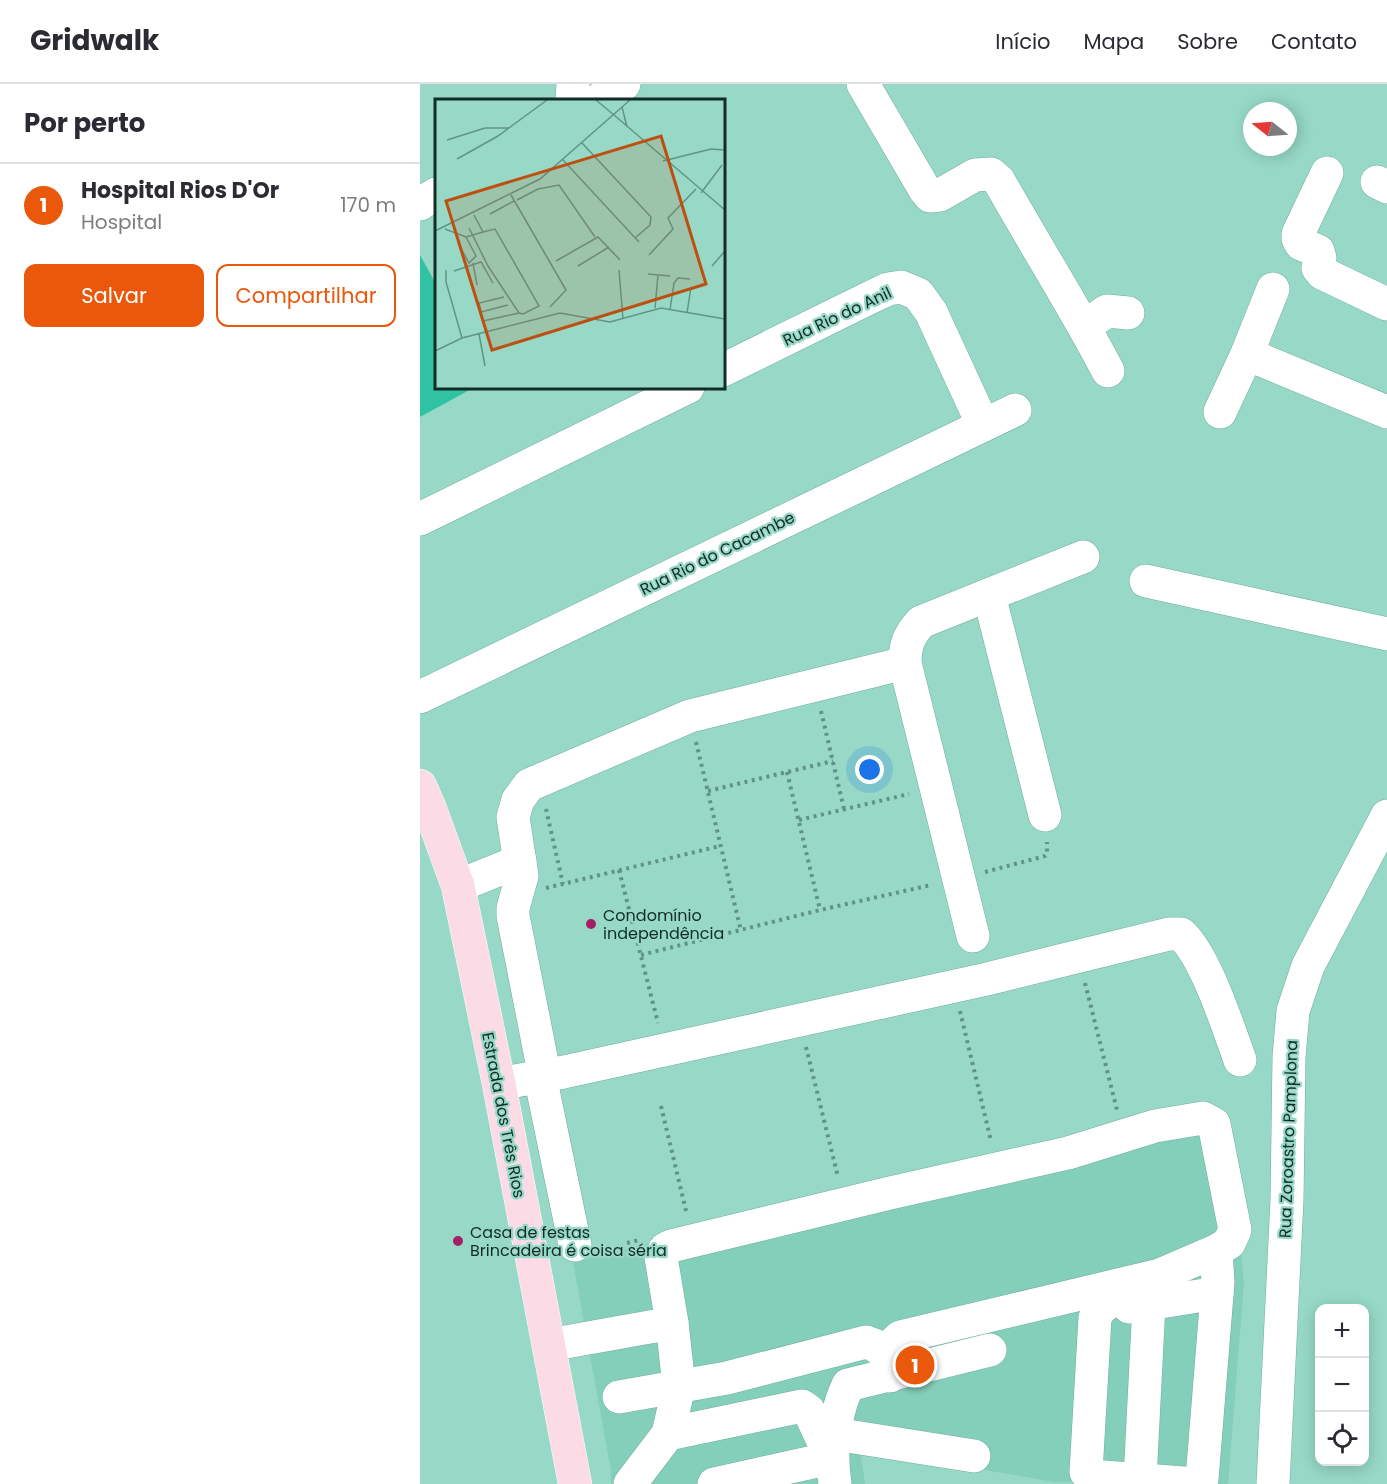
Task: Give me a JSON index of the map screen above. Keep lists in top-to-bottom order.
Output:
{
  "streets": {
    "main road": ["Estrada dos Três Rios"],
    "street": ["Rua Rio do Anil", "Rua Rio do Cacambe", "Rua Zoroastro Pamplona"]
  },
  "crossings": [
    ["Rua Rio do Anil", "Rua Rio do Cacambe"]
  ],
  "places": ["Condomínio independência", "Casa de festas Brincadeira é coisa séria"],
  "north": "left",
  "page": {
    "header": "Gridwalk",
    "nav": [
      "Início",
      "Mapa",
      "Sobre",
      "Contato"
    ],
    "heading": "Por perto",
    "list": [
      {
        "mark": "1",
        "name": "Hospital Rios D'Or",
        "note": "Hospital",
        "value": "170 m"
      }
    ],
    "buttons": ["Salvar", "Compartilhar"],
    "map_buttons": ["+", "−"],
    "pins": "1"
  }
}
